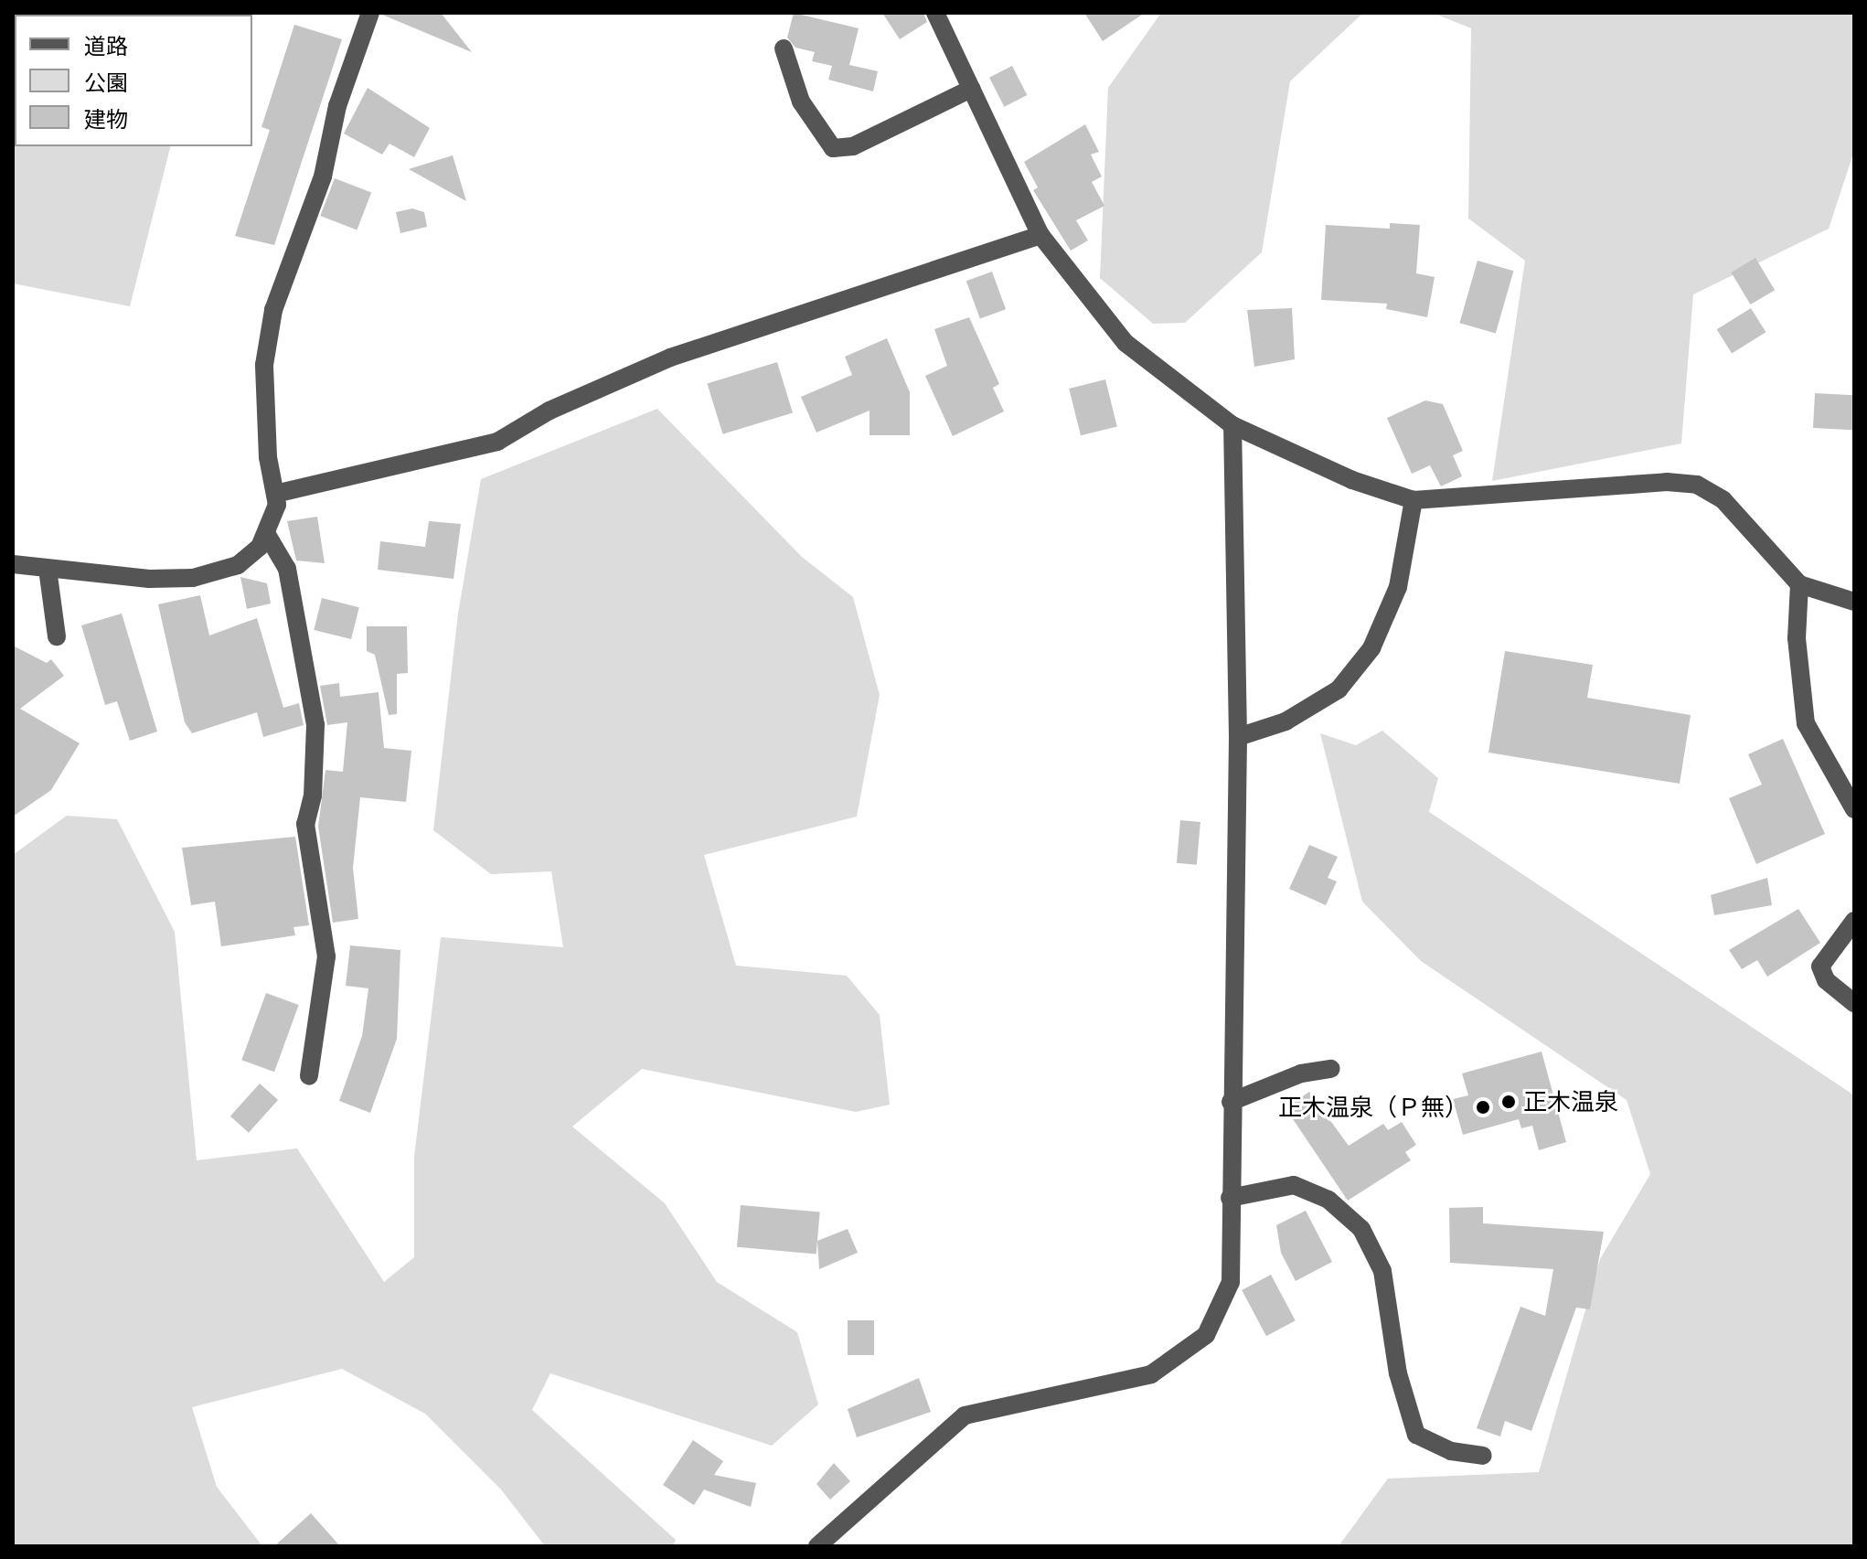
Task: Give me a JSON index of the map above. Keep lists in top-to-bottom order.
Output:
{
  "places": ["正木温泉", "正木温泉（Ｐ無）"],
  "legend": ["道路", "公園", "建物"]
}
